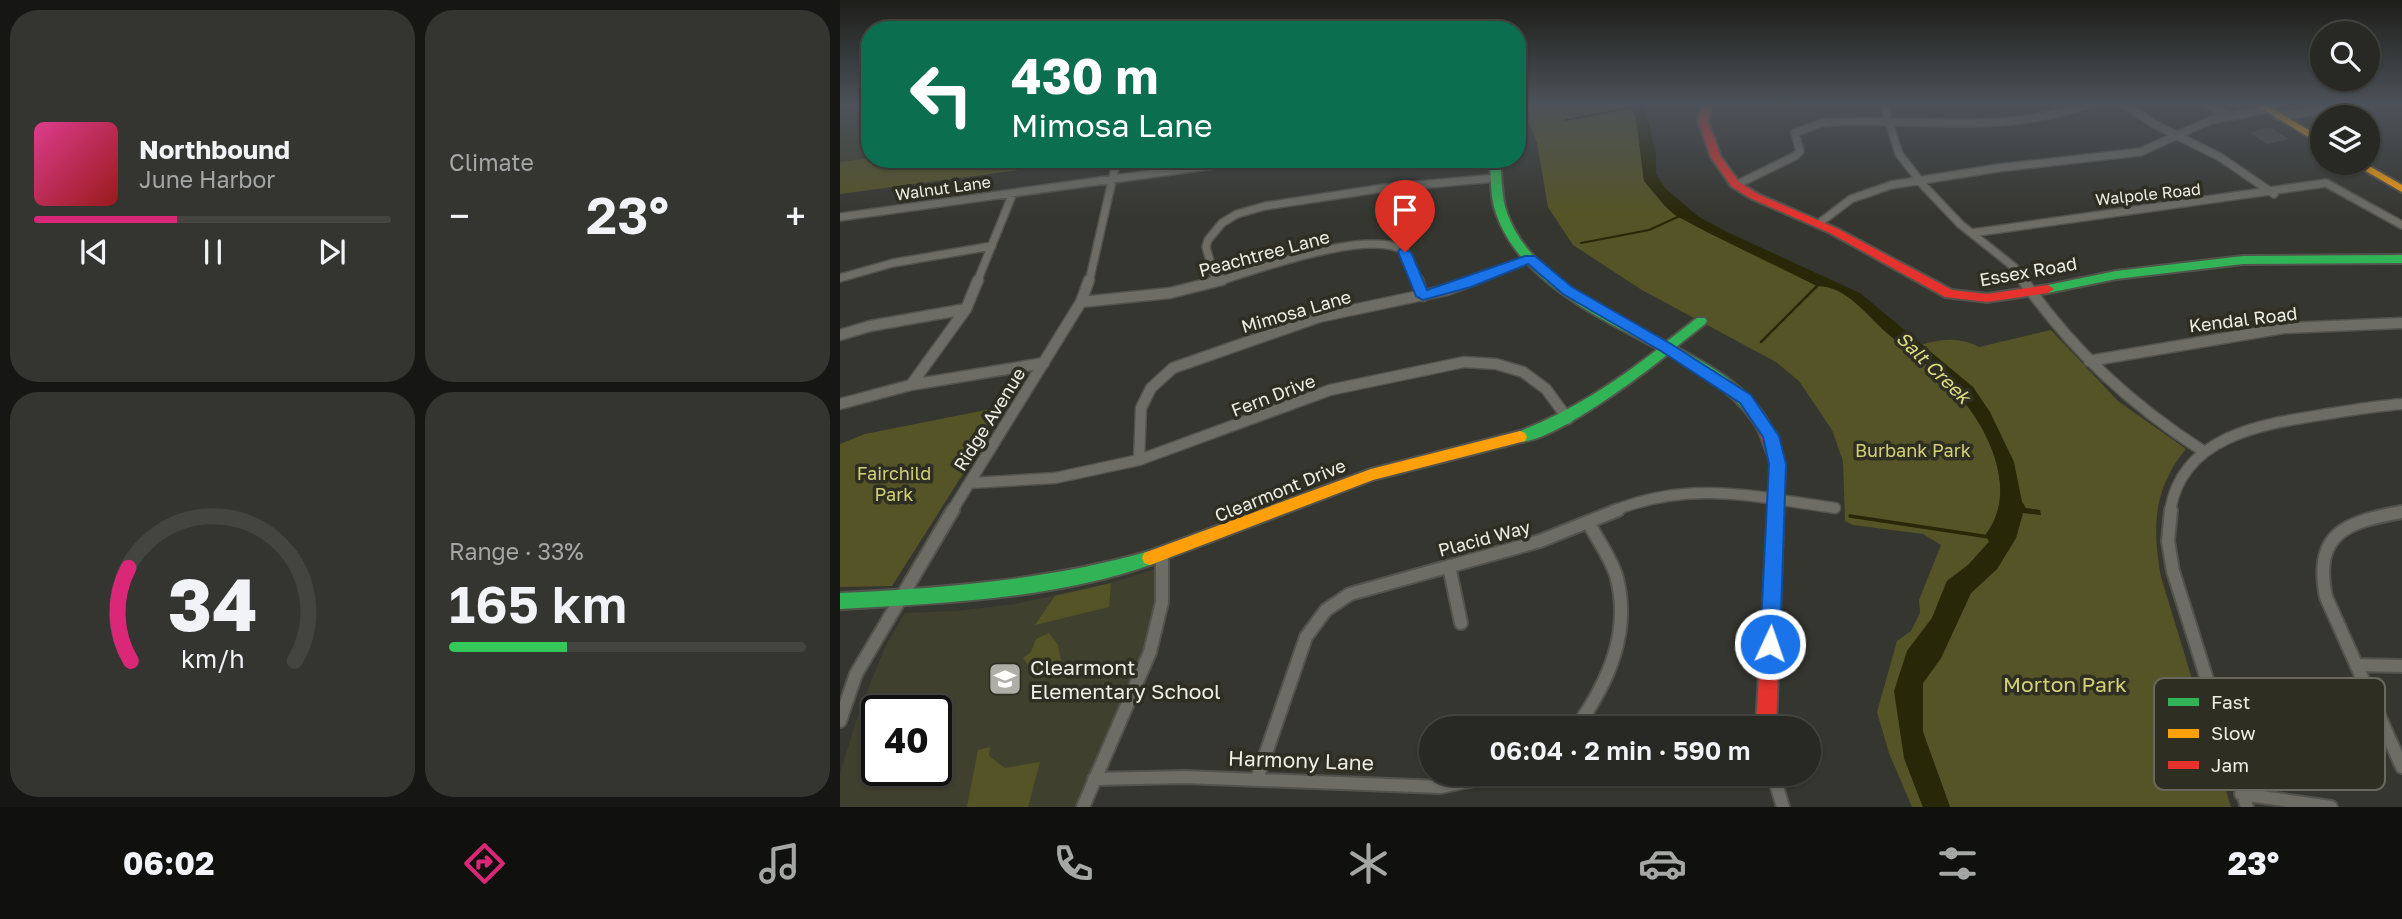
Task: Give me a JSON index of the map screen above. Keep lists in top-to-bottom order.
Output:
{
  "streets": {
    "street": [
      "Walnut Lane",
      "Walpole Road",
      "Peachtree Lane",
      "Essex Road",
      "Mimosa Lane",
      "Kendal Road",
      "Fern Drive",
      "Ridge Avenue",
      "Clearmont Drive",
      "Placid Way",
      "Harmony Lane"
    ]
  },
  "crossings": [
    ["Walnut Lane", "Ridge Avenue"],
    ["Peachtree Lane", "Mimosa Lane"],
    ["Peachtree Lane", "Ridge Avenue"],
    ["Mimosa Lane", "Fern Drive"],
    ["Fern Drive", "Ridge Avenue"],
    ["Fern Drive", "Clearmont Drive"],
    ["Ridge Avenue", "Clearmont Drive"],
    ["Placid Way", "Harmony Lane"]
  ],
  "water": ["Salt Creek"],
  "parks": ["Burbank Park", "Fairchild Park", "Morton Park"],
  "places": {
    "school or university": ["Clearmont Elementary School"]
  },
  "legend": ["Fast", "Slow", "Jam"],
  "page": {
    "tile": [
      "Climate",
      ["Range · 33%", "165 km"]
    ],
    "turn": ["430 m", "Mimosa Lane"],
    "song": ["Northbound", "June Harbor"],
    "heat": ["−", "23°", "+"],
    "limit": "40",
    "trip": "06:04 · 2 min · 590 m",
    "tabs": ["06:02", "23°"],
    "gauge": ["34", "km/h"]
  }
}
